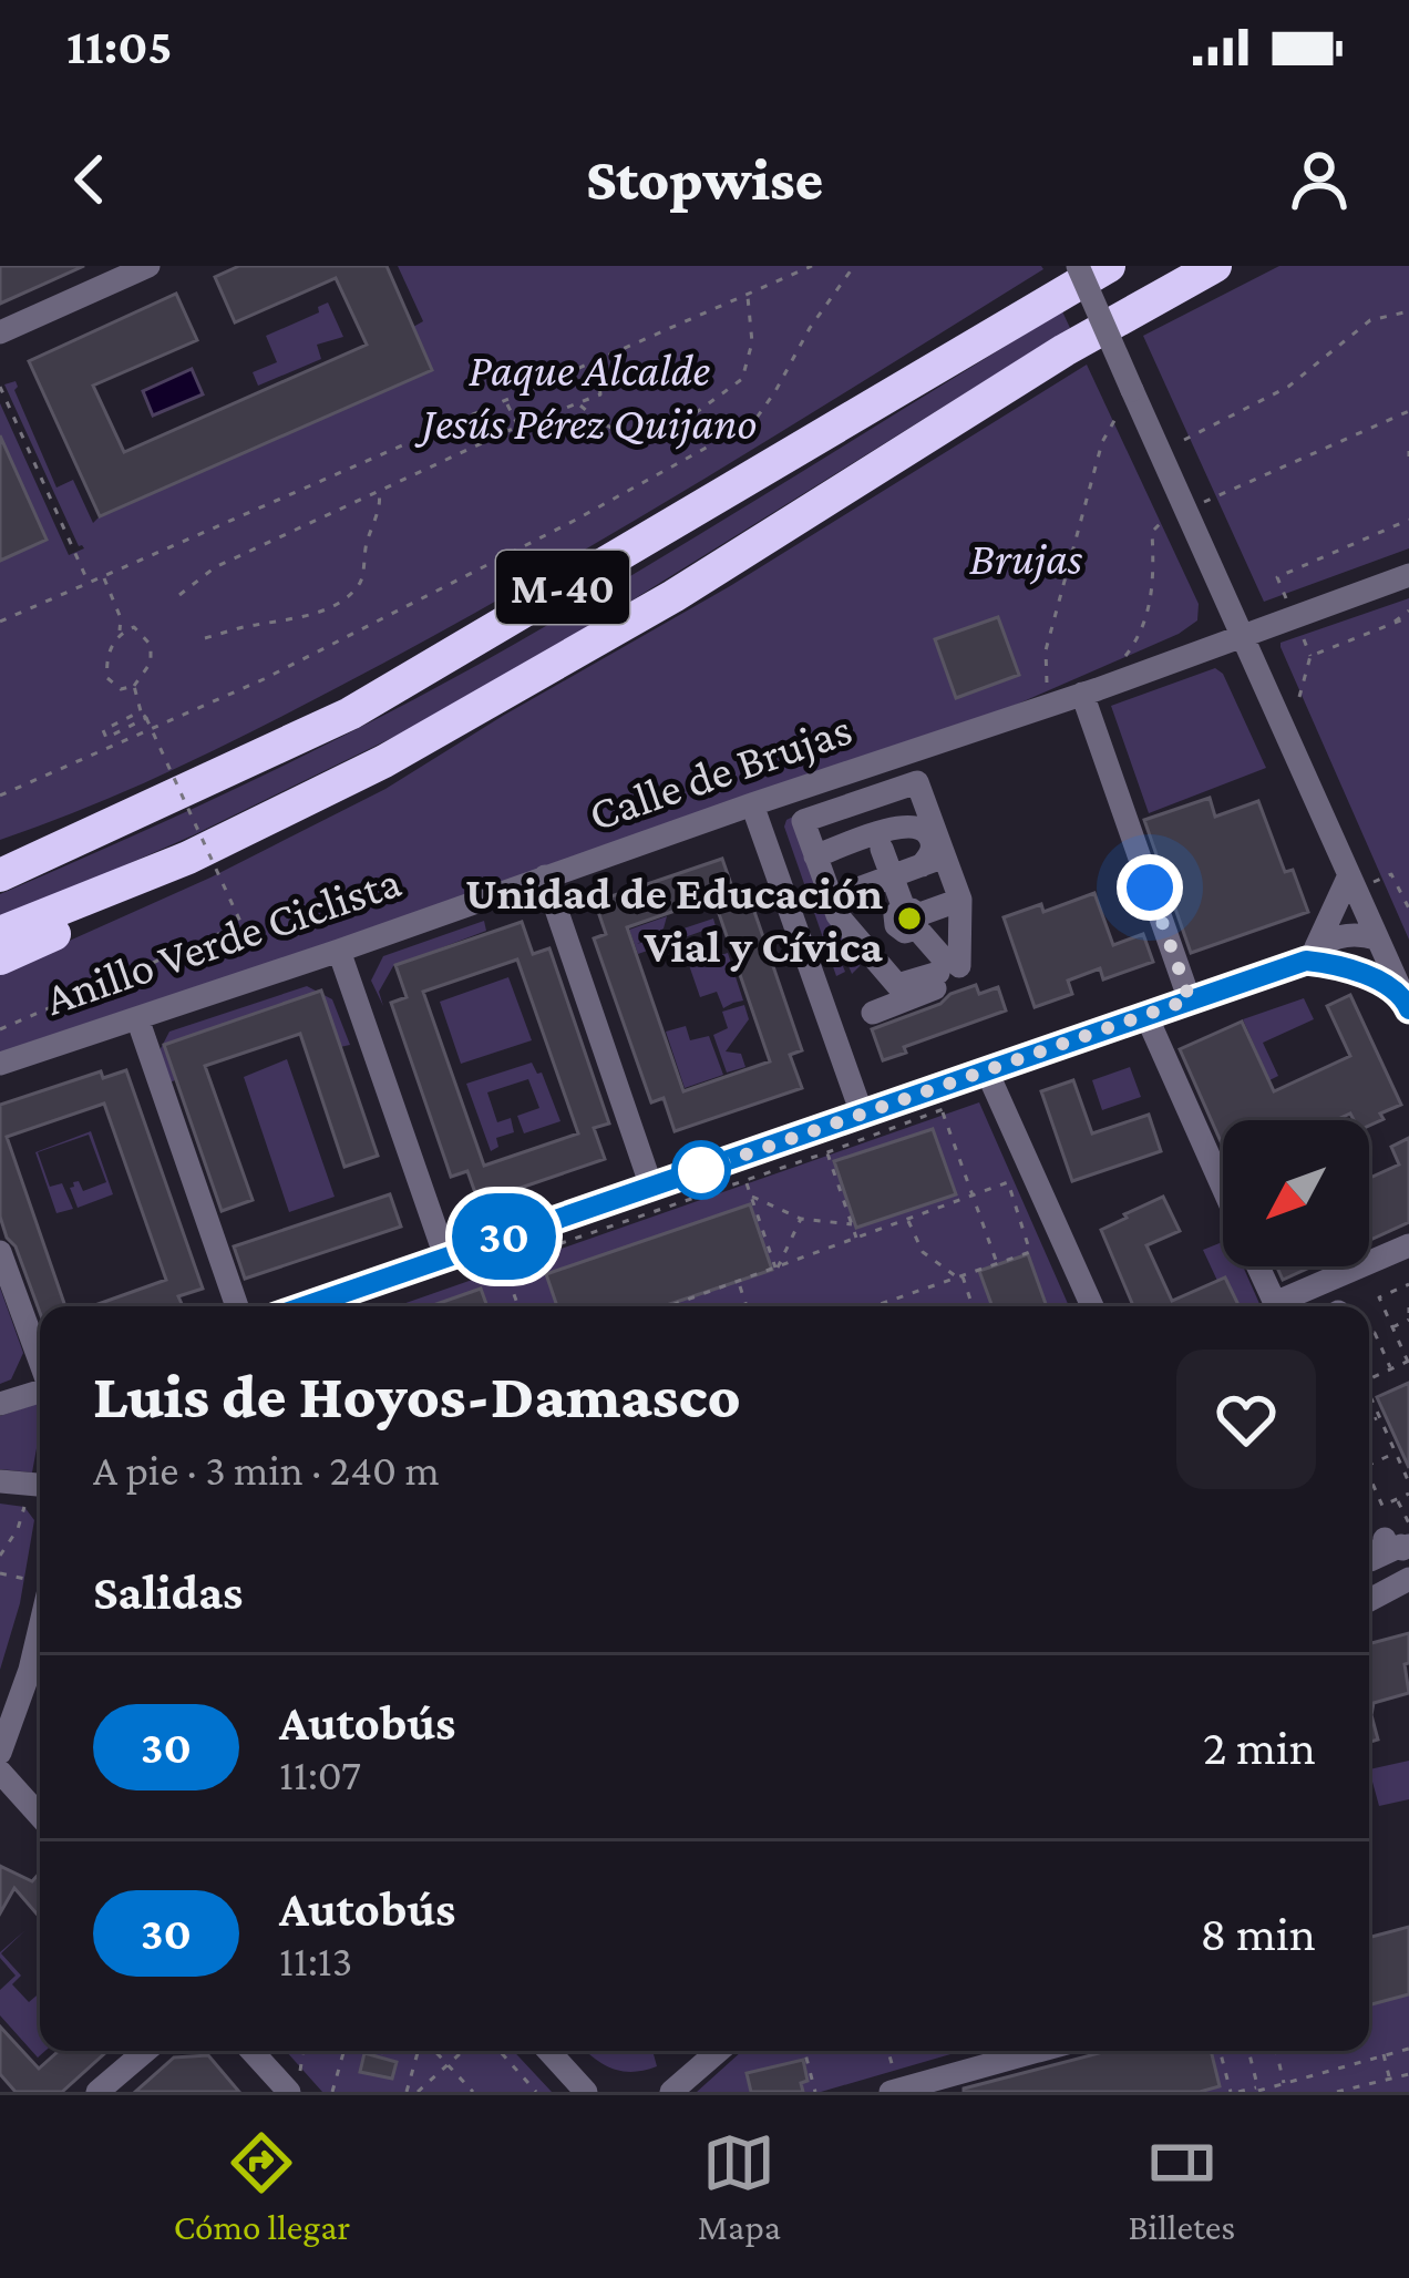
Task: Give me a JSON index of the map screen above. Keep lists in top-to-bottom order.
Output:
{
  "streets": {
    "highway": ["M-40"],
    "street": ["Calle de Brujas"]
  },
  "parks": ["Paque Alcalde Jesús Pérez Quijano", "Brujas"],
  "places": ["Unidad de Educación Vial y Cívica"],
  "lines": ["bus line 30"],
  "north": "bottom left",
  "page": {
    "status": "11:05",
    "header": "Stopwise",
    "on_map": "30",
    "heading": [
      ["Luis de Hoyos-Damasco", "A pie · 3 min · 240 m"],
      "Salidas"
    ],
    "list": [
      {
        "mark": "30",
        "name": "Autobús",
        "note": "11:07",
        "value": "2 min"
      },
      {
        "mark": "30",
        "name": "Autobús",
        "note": "11:13",
        "value": "8 min"
      }
    ],
    "tabs": ["Cómo llegar", "Mapa", "Billetes"]
  }
}
